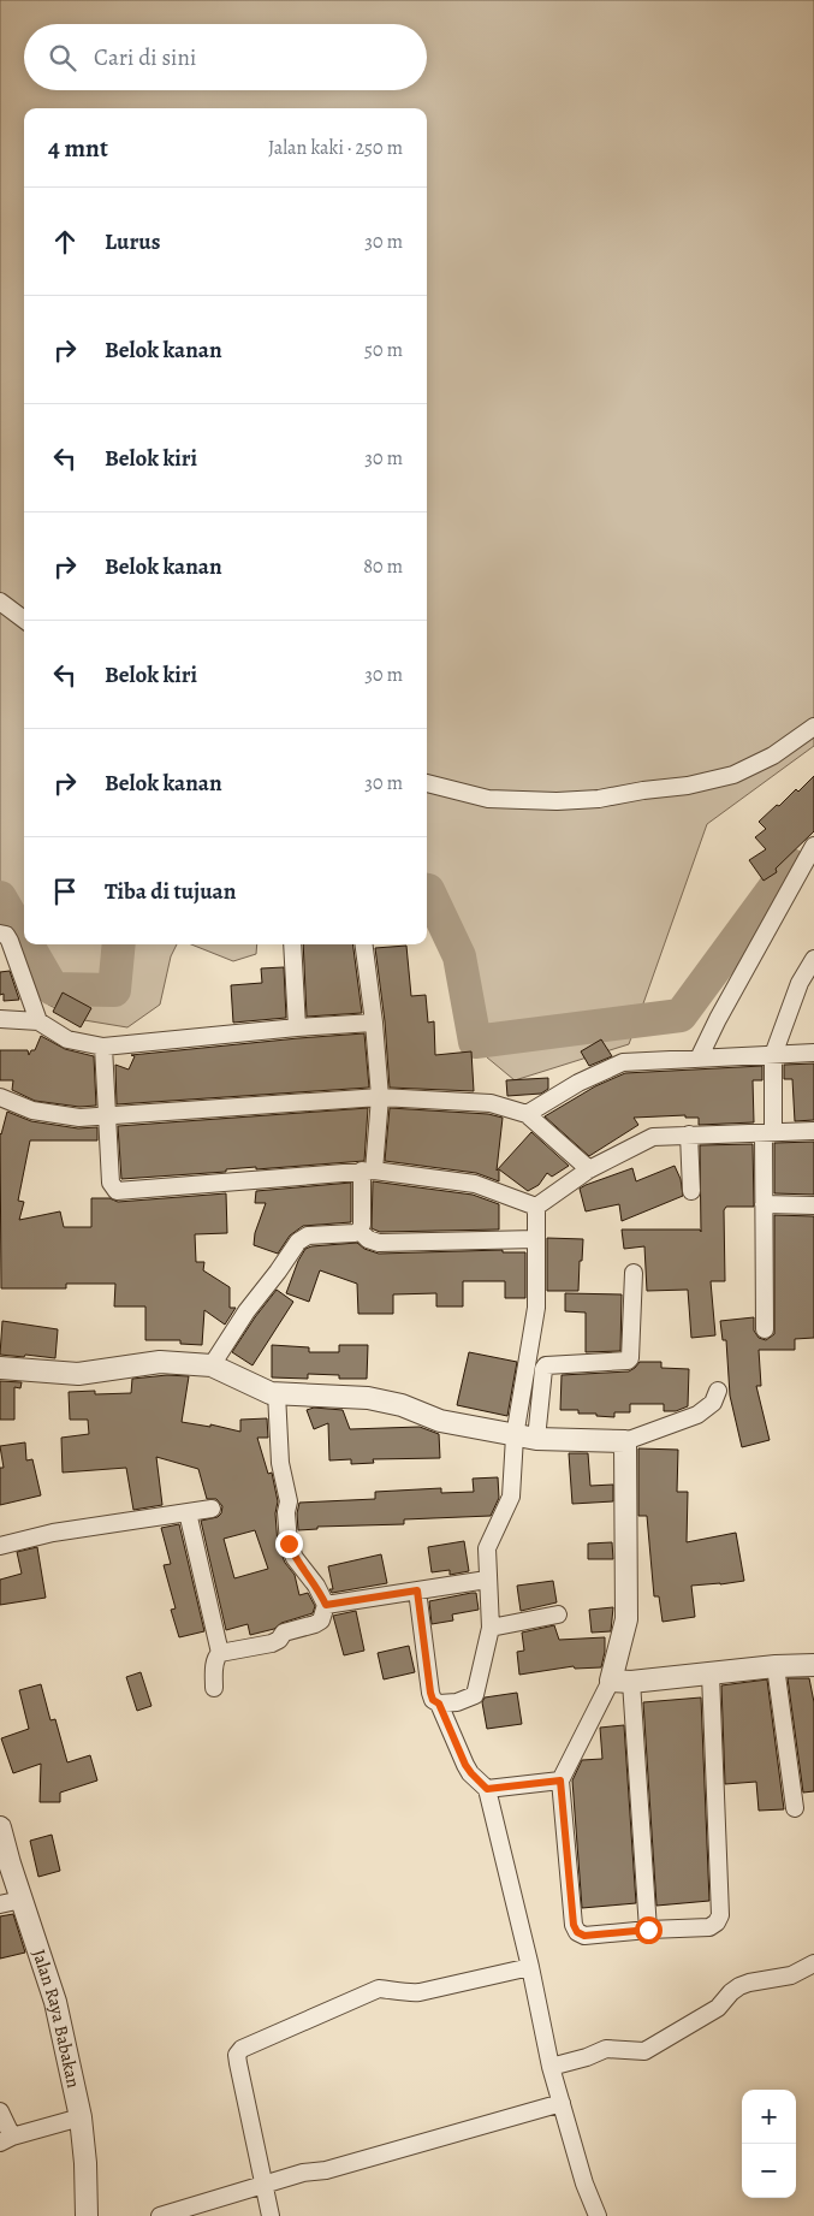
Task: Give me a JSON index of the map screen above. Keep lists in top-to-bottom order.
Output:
{
  "streets": {
    "street": ["Jalan Raya Babakan"]
  },
  "page": {
    "search": "Cari di sini",
    "heading": ["4 mnt", "Jalan kaki · 250 m"],
    "list": [
      ["Lurus", "30 m"],
      ["Belok kanan", "50 m"],
      ["Belok kiri", "30 m"],
      ["Belok kanan", "80 m"],
      ["Belok kiri", "30 m"],
      ["Belok kanan", "30 m"],
      "Tiba di tujuan"
    ],
    "map_buttons": ["+", "−"]
  }
}
